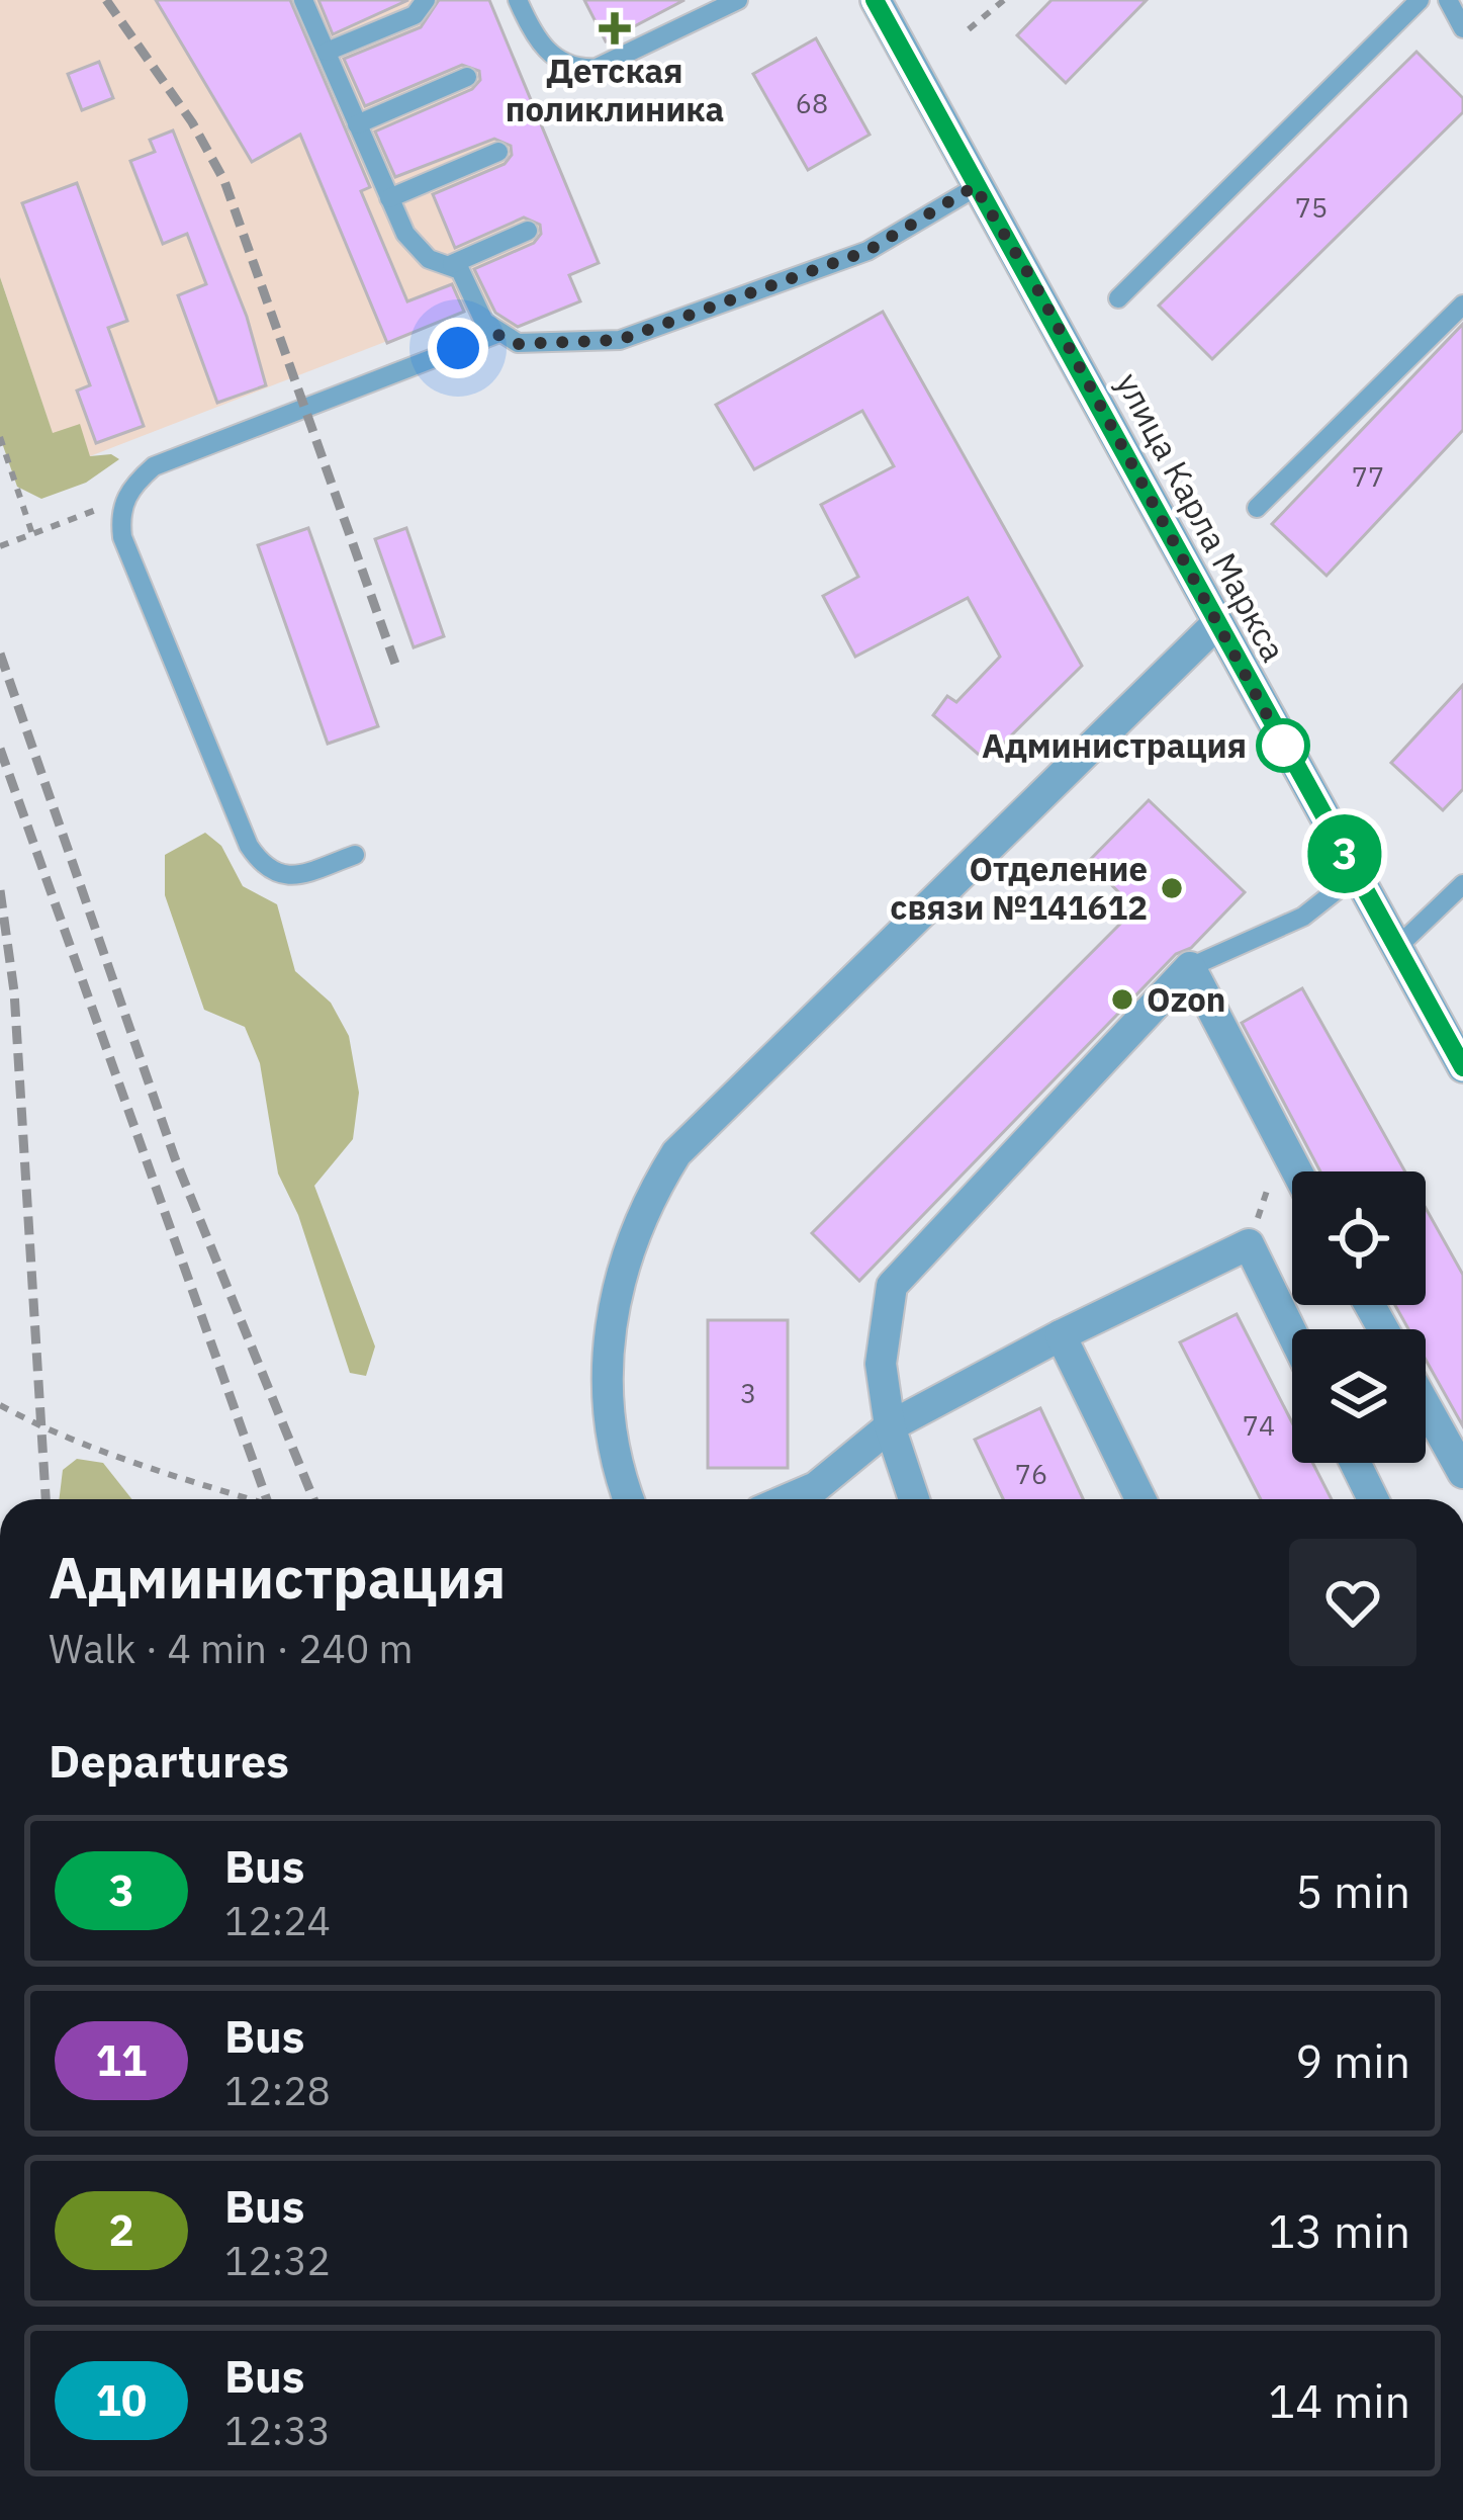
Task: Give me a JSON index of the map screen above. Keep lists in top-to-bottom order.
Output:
{
  "streets": {
    "street": ["улица Карла Маркса"]
  },
  "places": {
    "health": ["Детская поликлиника"],
    "other": ["Администрация", "Отделение связи №141612", "Ozon"]
  },
  "lines": ["bus line 3"],
  "house_numbers": [
    "68",
    "75",
    "77",
    "3",
    "74",
    "76"
  ],
  "page": {
    "on_map": "3",
    "heading": [
      ["Администрация", "Walk · 4 min · 240 m"],
      "Departures"
    ],
    "list": [
      {
        "mark": "3",
        "name": "Bus",
        "note": "12:24",
        "value": "5 min"
      },
      {
        "mark": "11",
        "name": "Bus",
        "note": "12:28",
        "value": "9 min"
      },
      {
        "mark": "2",
        "name": "Bus",
        "note": "12:32",
        "value": "13 min"
      },
      {
        "mark": "10",
        "name": "Bus",
        "note": "12:33",
        "value": "14 min"
      }
    ]
  }
}
